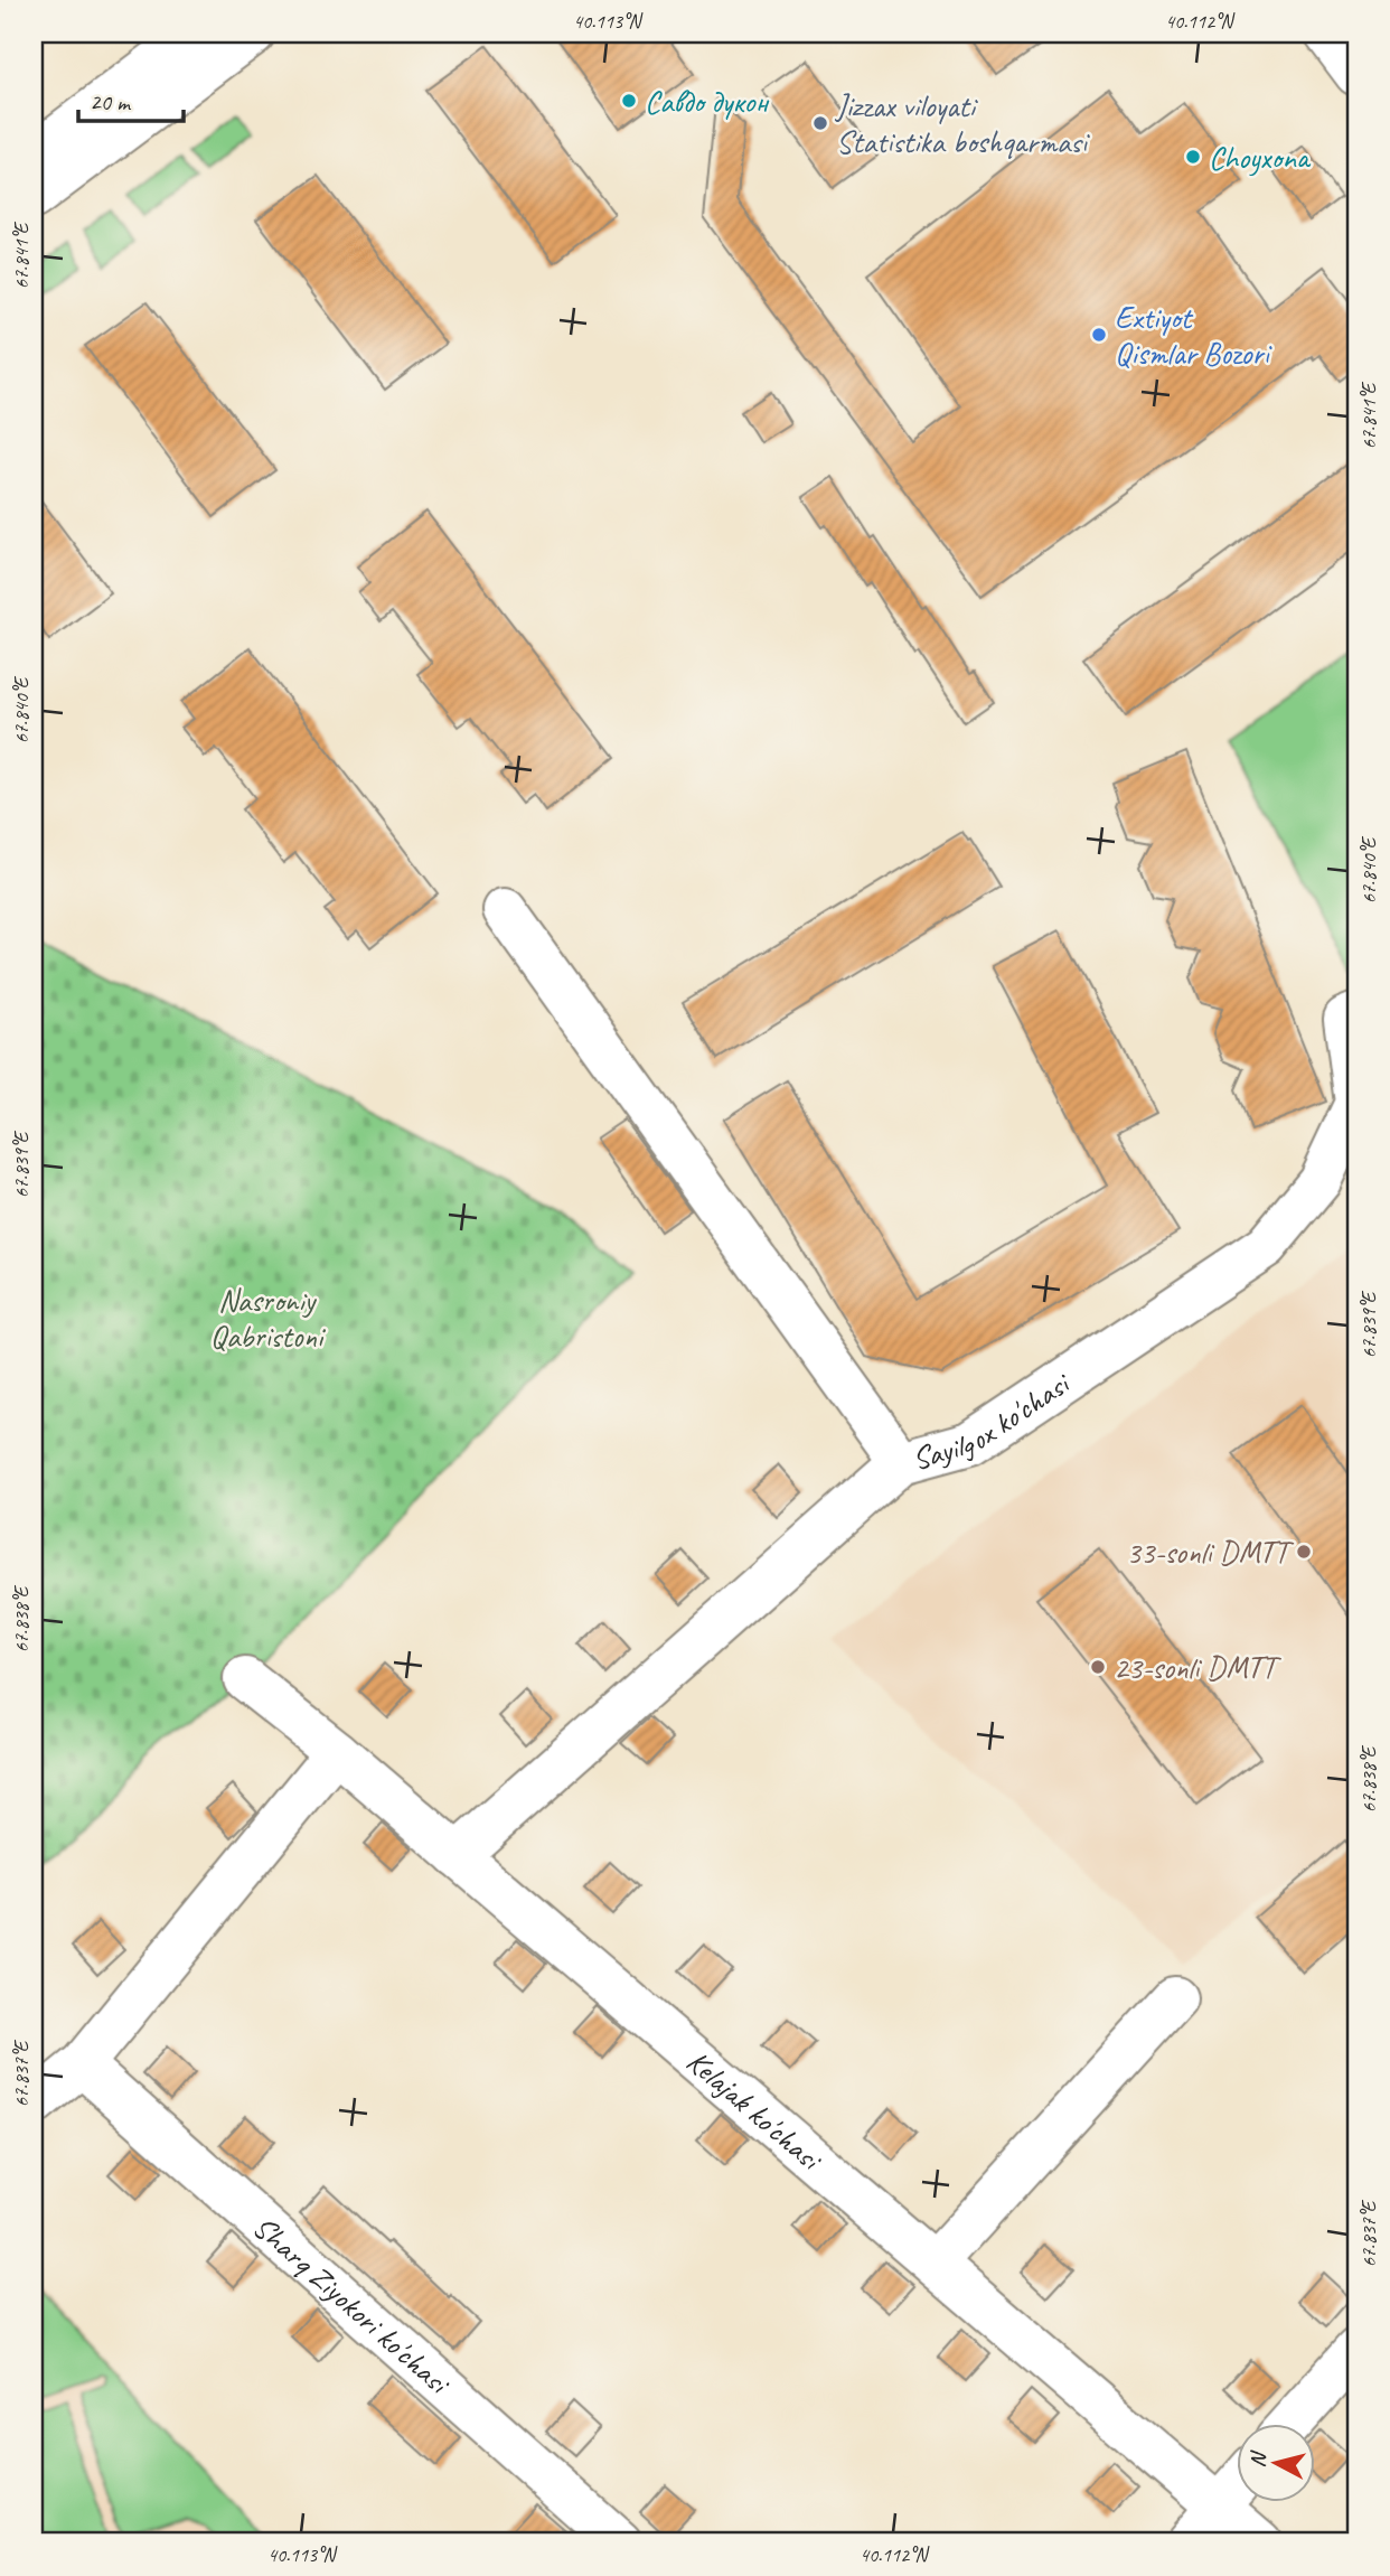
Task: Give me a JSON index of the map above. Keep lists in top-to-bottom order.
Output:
{
  "streets": {
    "street": ["Sayilgox ko'chasi", "Kelajak ko'chasi", "Sharq Ziyokori ko'chasi"]
  },
  "crossings": [
    ["Sayilgox ko'chasi", "Kelajak ko'chasi"]
  ],
  "parks": ["Nasroniy Qabristoni"],
  "places": [
    "Cавдо дукон",
    "Jizzax viloyati Statistika boshqarmasi",
    "Choyxona",
    "Extiyot Qismlar Bozori",
    "33-sonli DMTT",
    "23-sonli DMTT"
  ],
  "scale_bar": "20 m",
  "north": "left",
  "coordinates": [
    "40.113°N",
    "40.112°N",
    "67.841°E",
    "67.840°E",
    "67.839°E",
    "67.838°E",
    "67.837°E"
  ]
}
